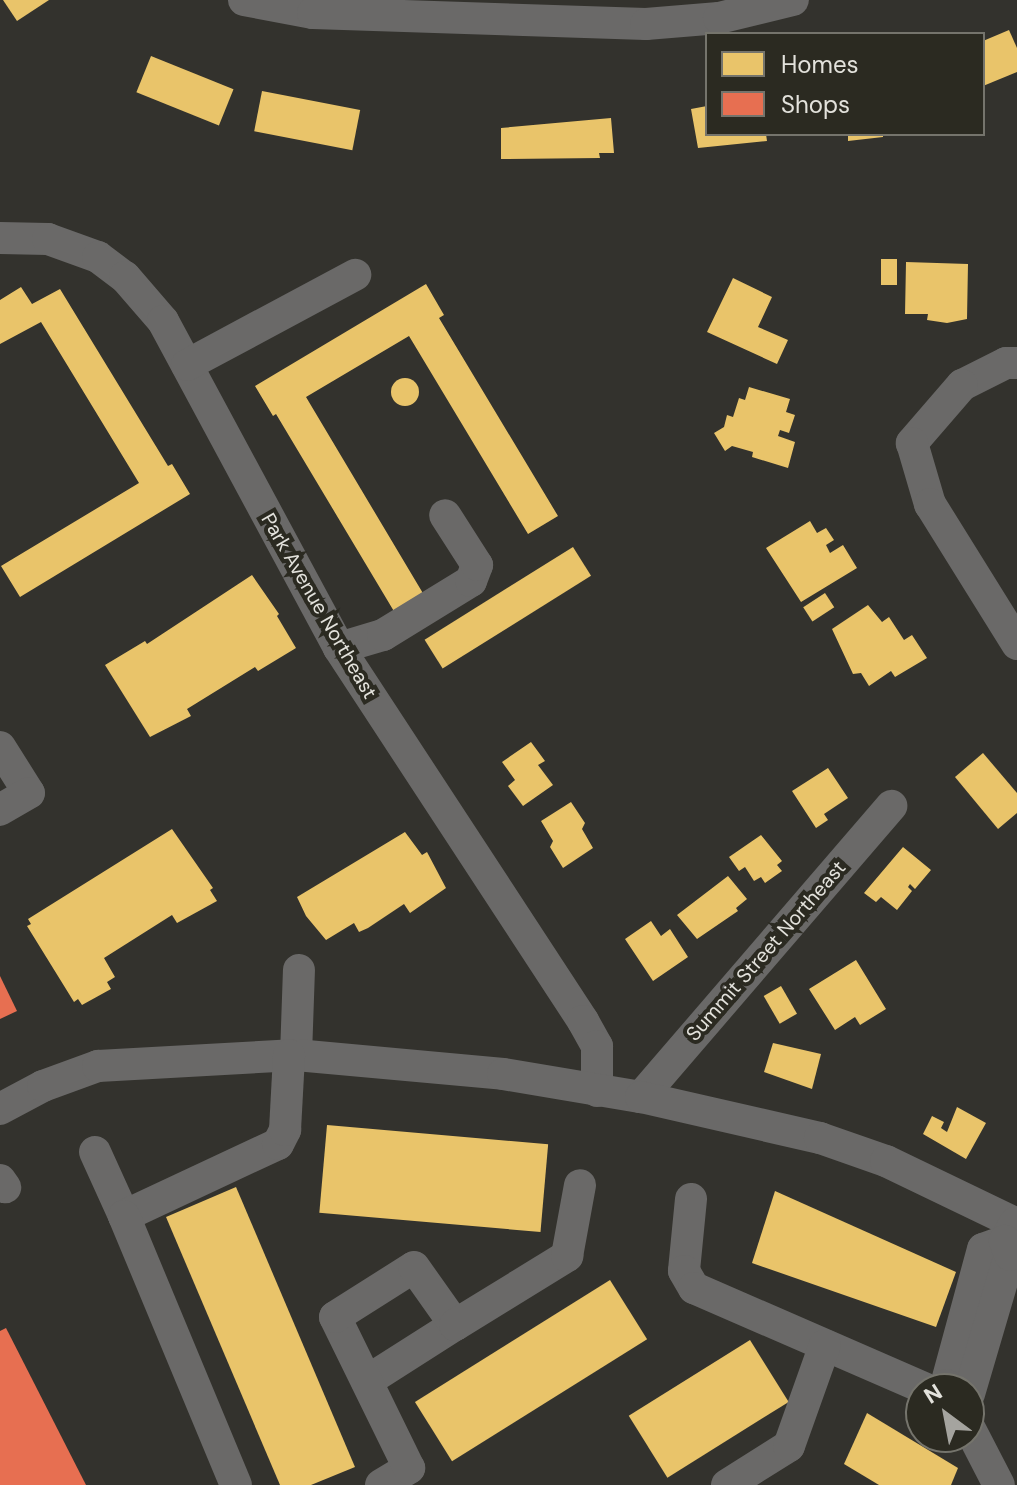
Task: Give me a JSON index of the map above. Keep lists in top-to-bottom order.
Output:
{
  "streets": {
    "street": ["Park Avenue Northeast", "Summit Street Northeast"]
  },
  "legend": ["Homes", "Shops"],
  "north": "top left"
}
